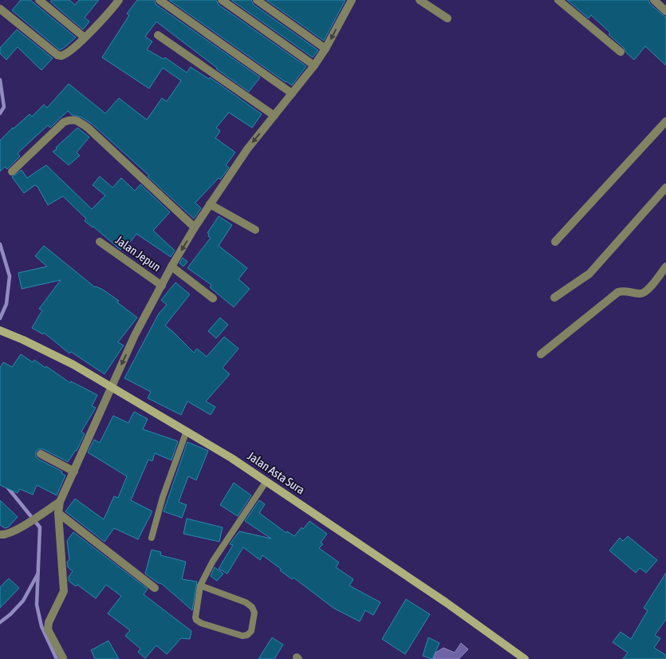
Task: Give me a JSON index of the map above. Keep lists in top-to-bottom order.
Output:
{
  "streets": {
    "street": ["Jalan Jepun", "Jalan Asta Sura"]
  }
}
